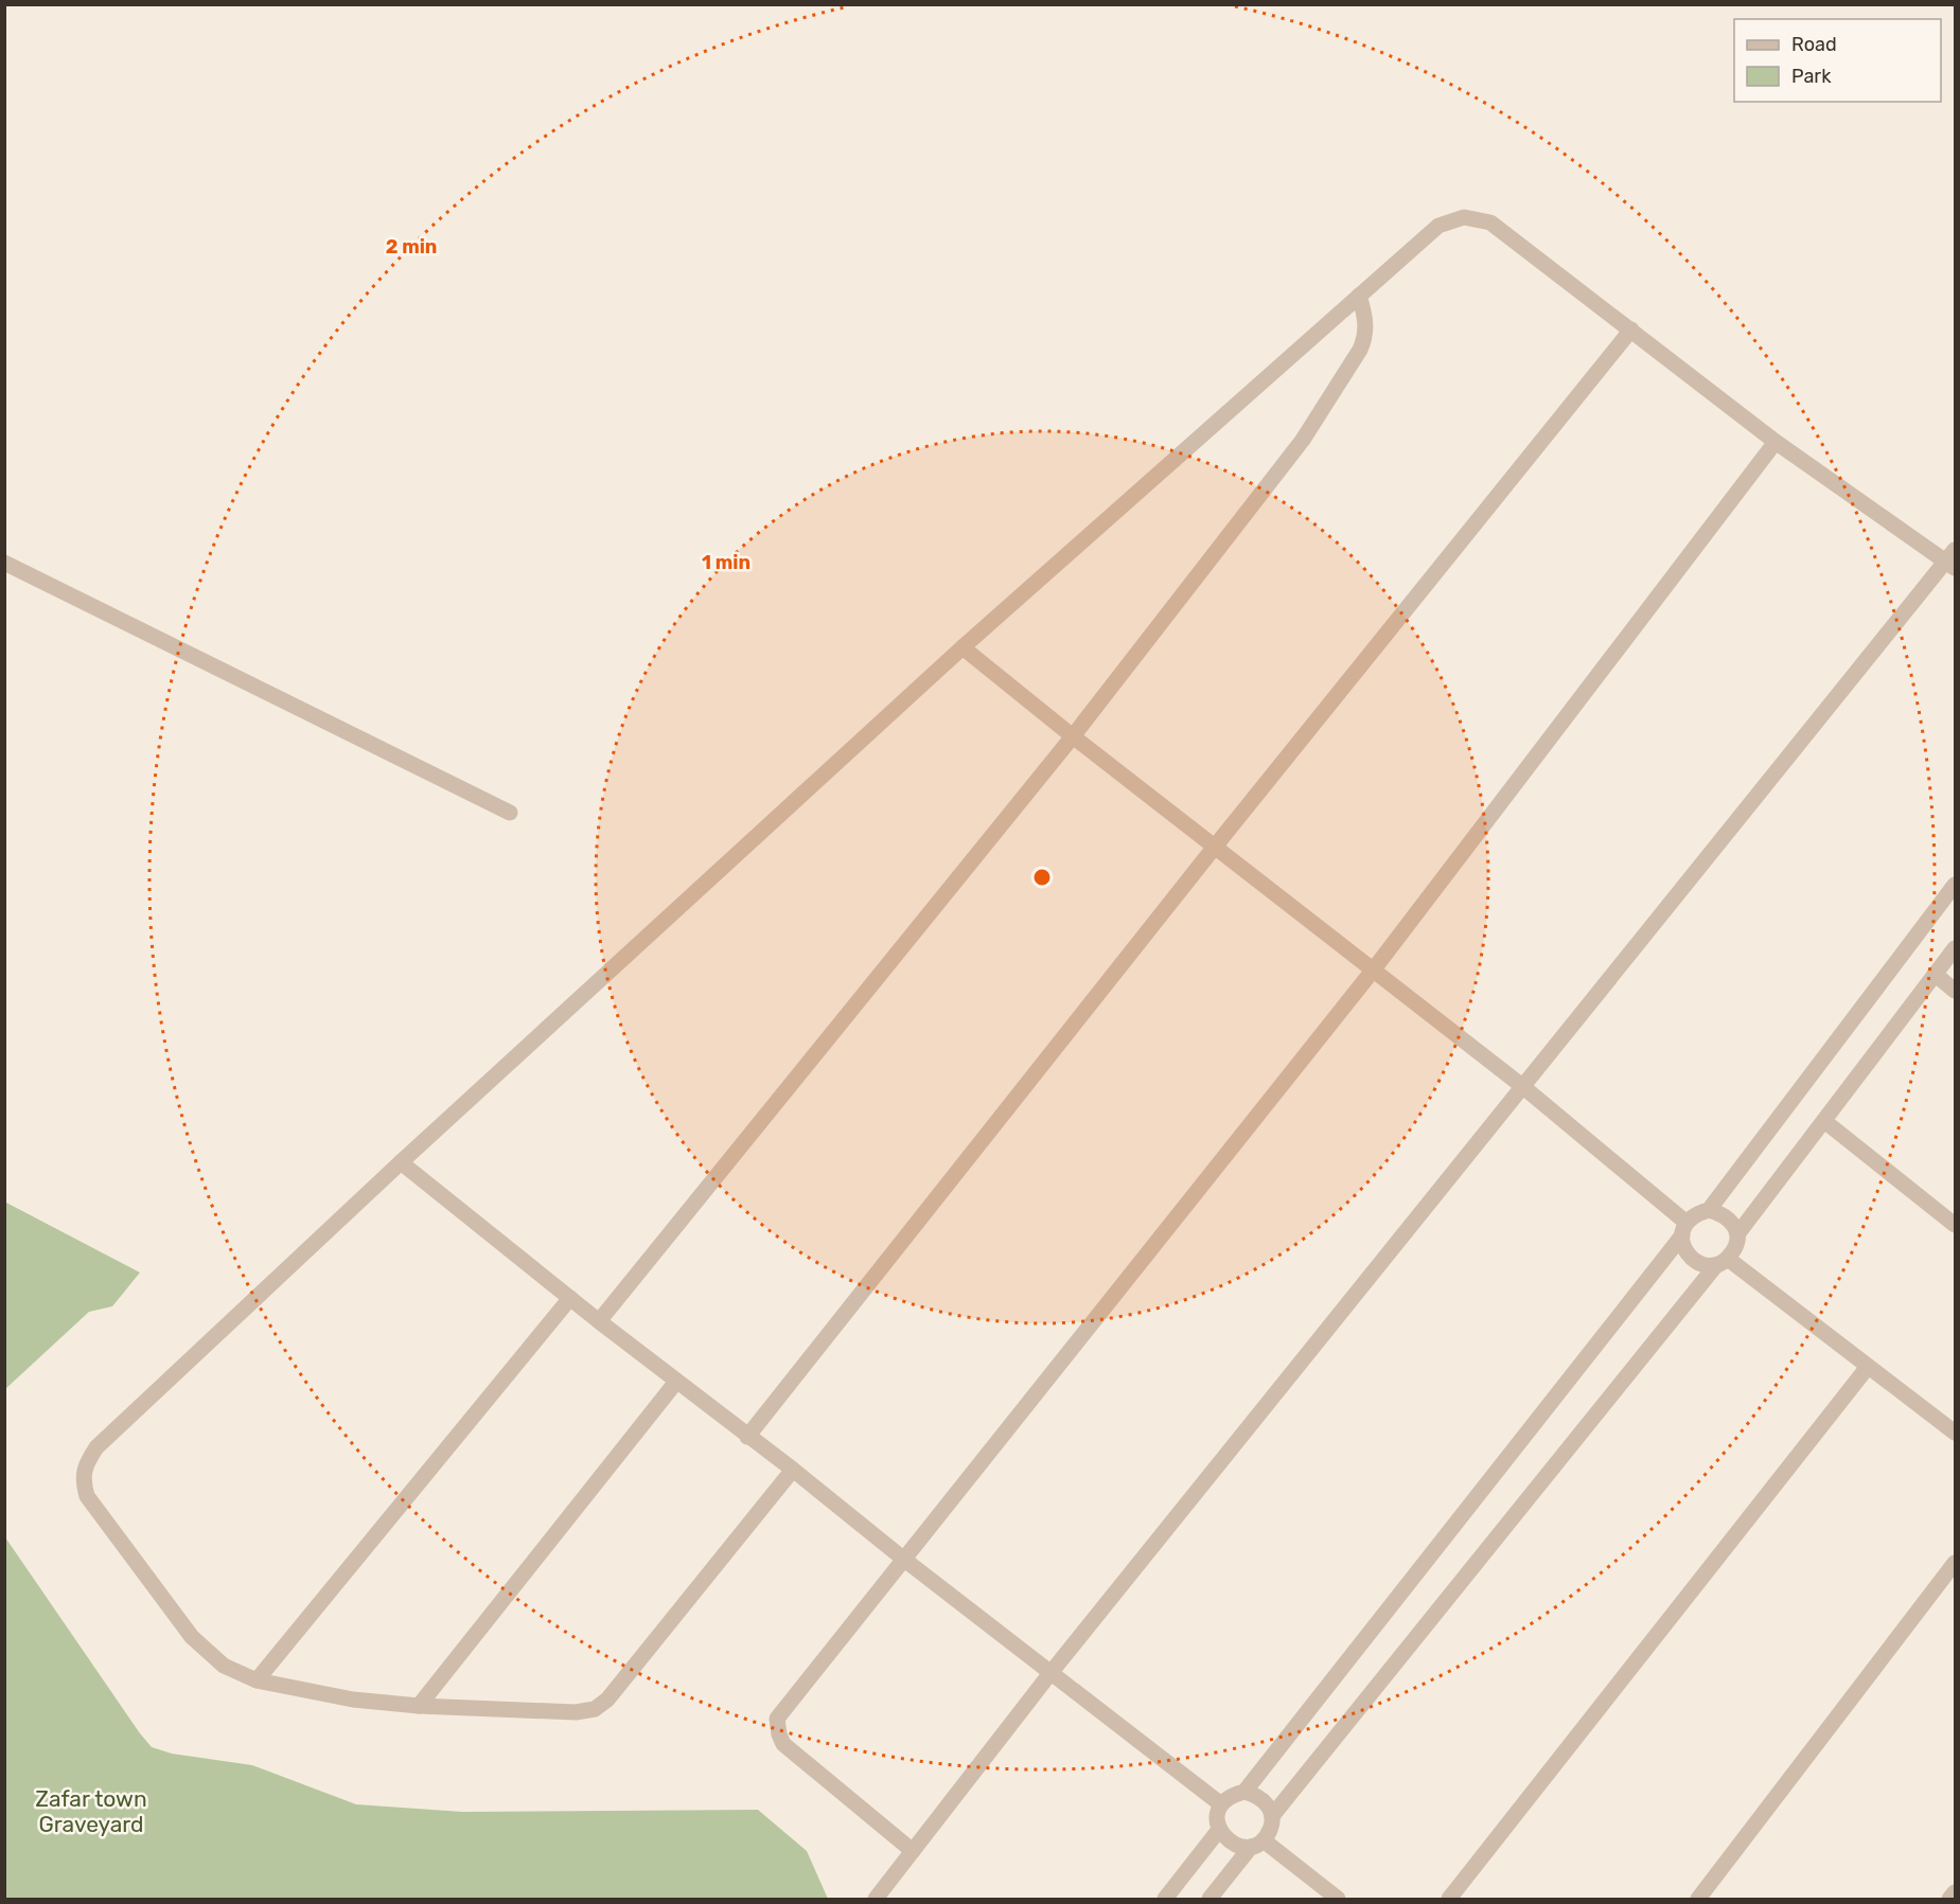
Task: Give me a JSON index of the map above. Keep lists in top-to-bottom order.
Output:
{
  "parks": ["Zafar town Graveyard"],
  "legend": ["Road", "Park"],
  "rings": ["2 min", "1 min"]
}
